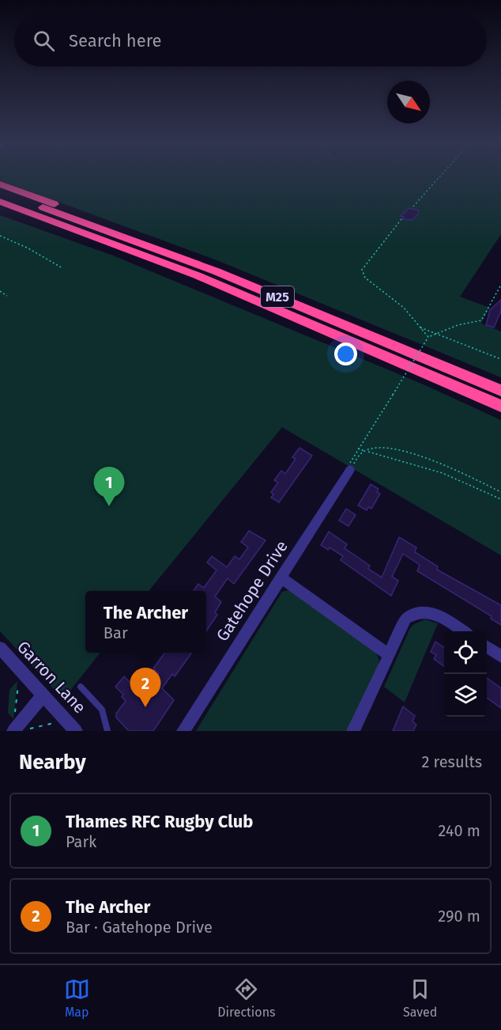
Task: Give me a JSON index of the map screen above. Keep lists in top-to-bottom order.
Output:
{
  "streets": {
    "highway": ["M25"],
    "street": ["Gatehope Drive", "Garron Lane"]
  },
  "north": "bottom right",
  "page": {
    "search": "Search here",
    "pins": ["1", "2"],
    "popup": ["The Archer", "Bar"],
    "heading": ["Nearby", "2 results"],
    "list": [
      {
        "mark": "1",
        "name": "Thames RFC Rugby Club",
        "note": "Park",
        "value": "240 m"
      },
      {
        "mark": "2",
        "name": "The Archer",
        "note": "Bar · Gatehope Drive",
        "value": "290 m"
      }
    ],
    "nav": ["Map", "Directions", "Saved"]
  }
}
